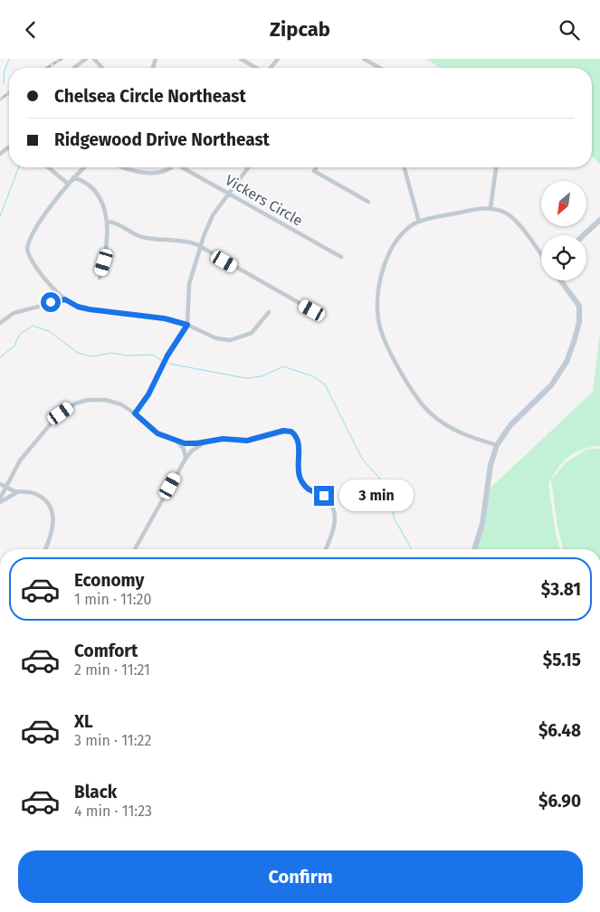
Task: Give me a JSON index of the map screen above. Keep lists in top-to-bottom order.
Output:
{
  "streets": {
    "street": ["Vickers Circle"]
  },
  "north": "bottom left",
  "page": {
    "header": "Zipcab",
    "banner": ["Chelsea Circle Northeast", "Ridgewood Drive Northeast"],
    "bubble": "3 min",
    "list": [
      {
        "name": "Economy",
        "note": "1 min · 11:20",
        "value": "$3.81"
      },
      {
        "name": "Comfort",
        "note": "2 min · 11:21",
        "value": "$5.15"
      },
      {
        "name": "XL",
        "note": "3 min · 11:22",
        "value": "$6.48"
      },
      {
        "name": "Black",
        "note": "4 min · 11:23",
        "value": "$6.90"
      }
    ],
    "buttons": "Confirm"
  }
}
